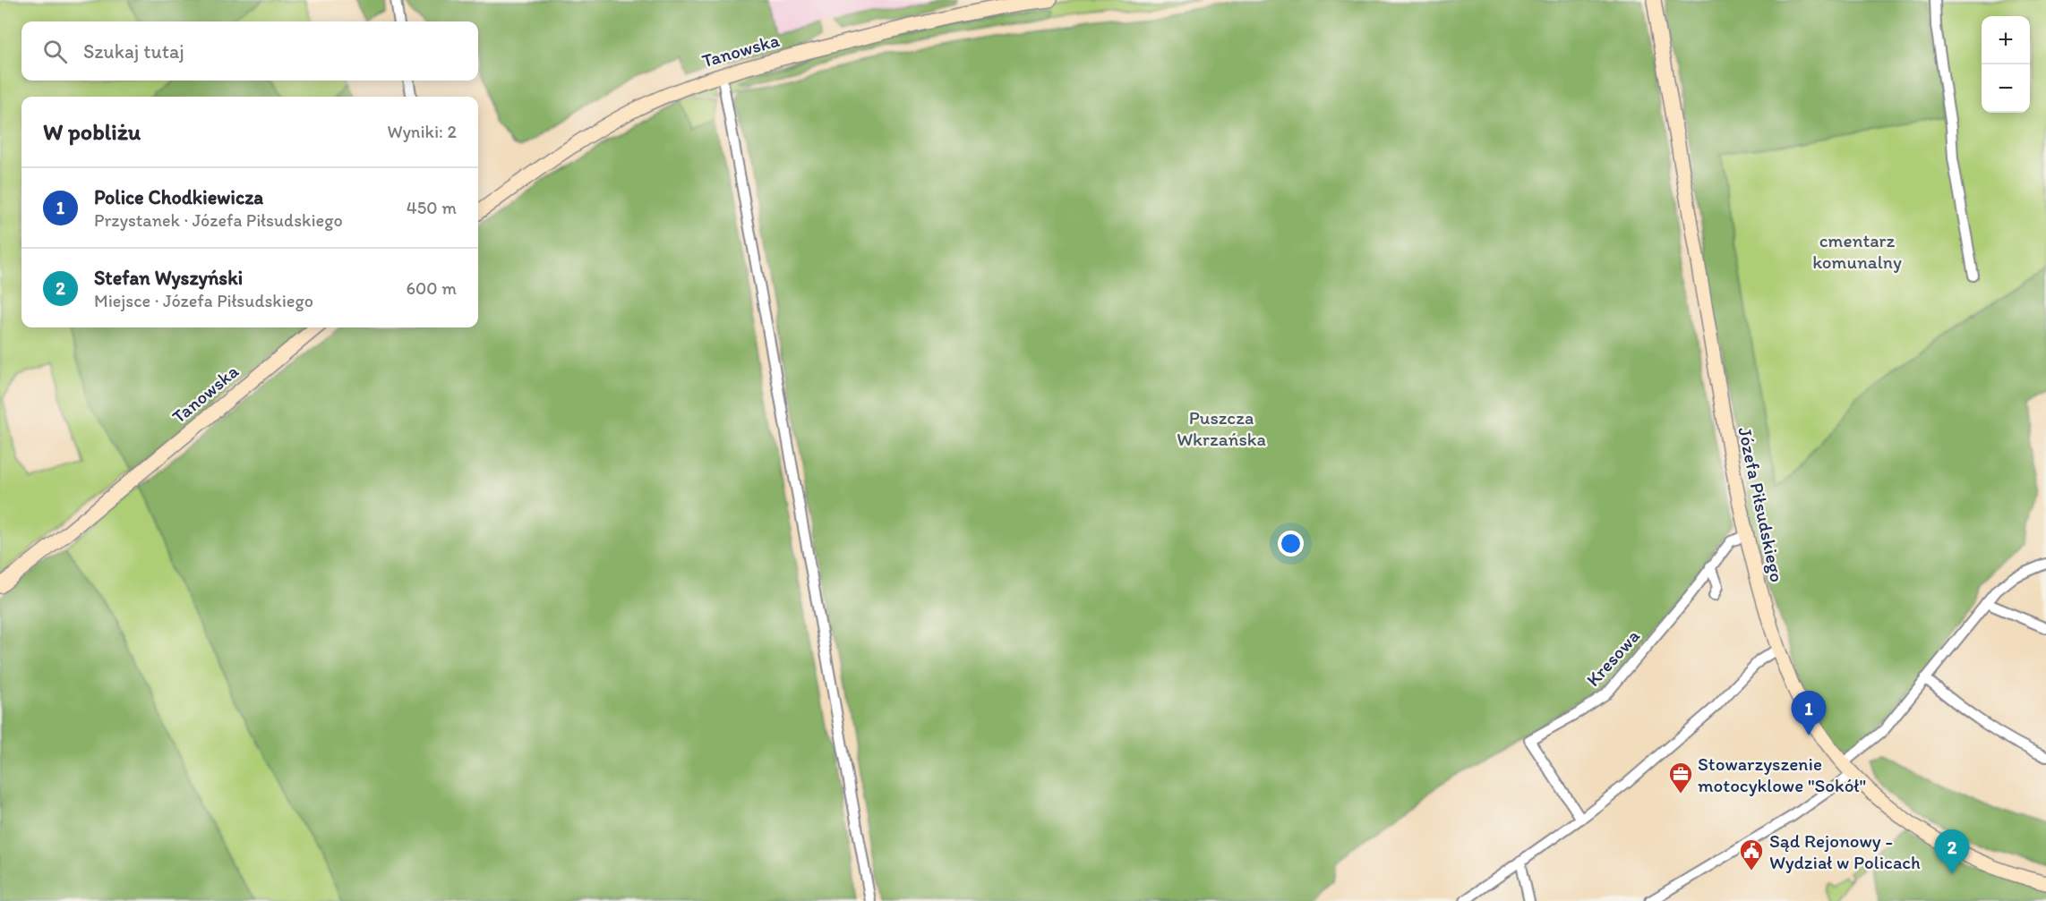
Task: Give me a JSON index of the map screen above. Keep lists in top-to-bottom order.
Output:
{
  "streets": {
    "main road": ["Tanowska", "Józefa Piłsudskiego"],
    "street": ["Kresowa"]
  },
  "crossings": [
    ["Józefa Piłsudskiego", "Kresowa"]
  ],
  "parks": ["cmentarz komunalny", "Puszcza Wkrzańska"],
  "places": {
    "office": ["Stowarzyszenie motocyklowe \"Sokół\""],
    "public building": ["Sąd Rejonowy - Wydział w Policach"]
  },
  "page": {
    "map_buttons": ["+", "−"],
    "search": "Szukaj tutaj",
    "heading": ["W pobliżu", "Wyniki: 2"],
    "list": [
      {
        "mark": "1",
        "name": "Police Chodkiewicza",
        "note": "Przystanek · Józefa Piłsudskiego",
        "value": "450 m"
      },
      {
        "mark": "2",
        "name": "Stefan Wyszyński",
        "note": "Miejsce · Józefa Piłsudskiego",
        "value": "600 m"
      }
    ],
    "pins": ["1", "2"]
  }
}
